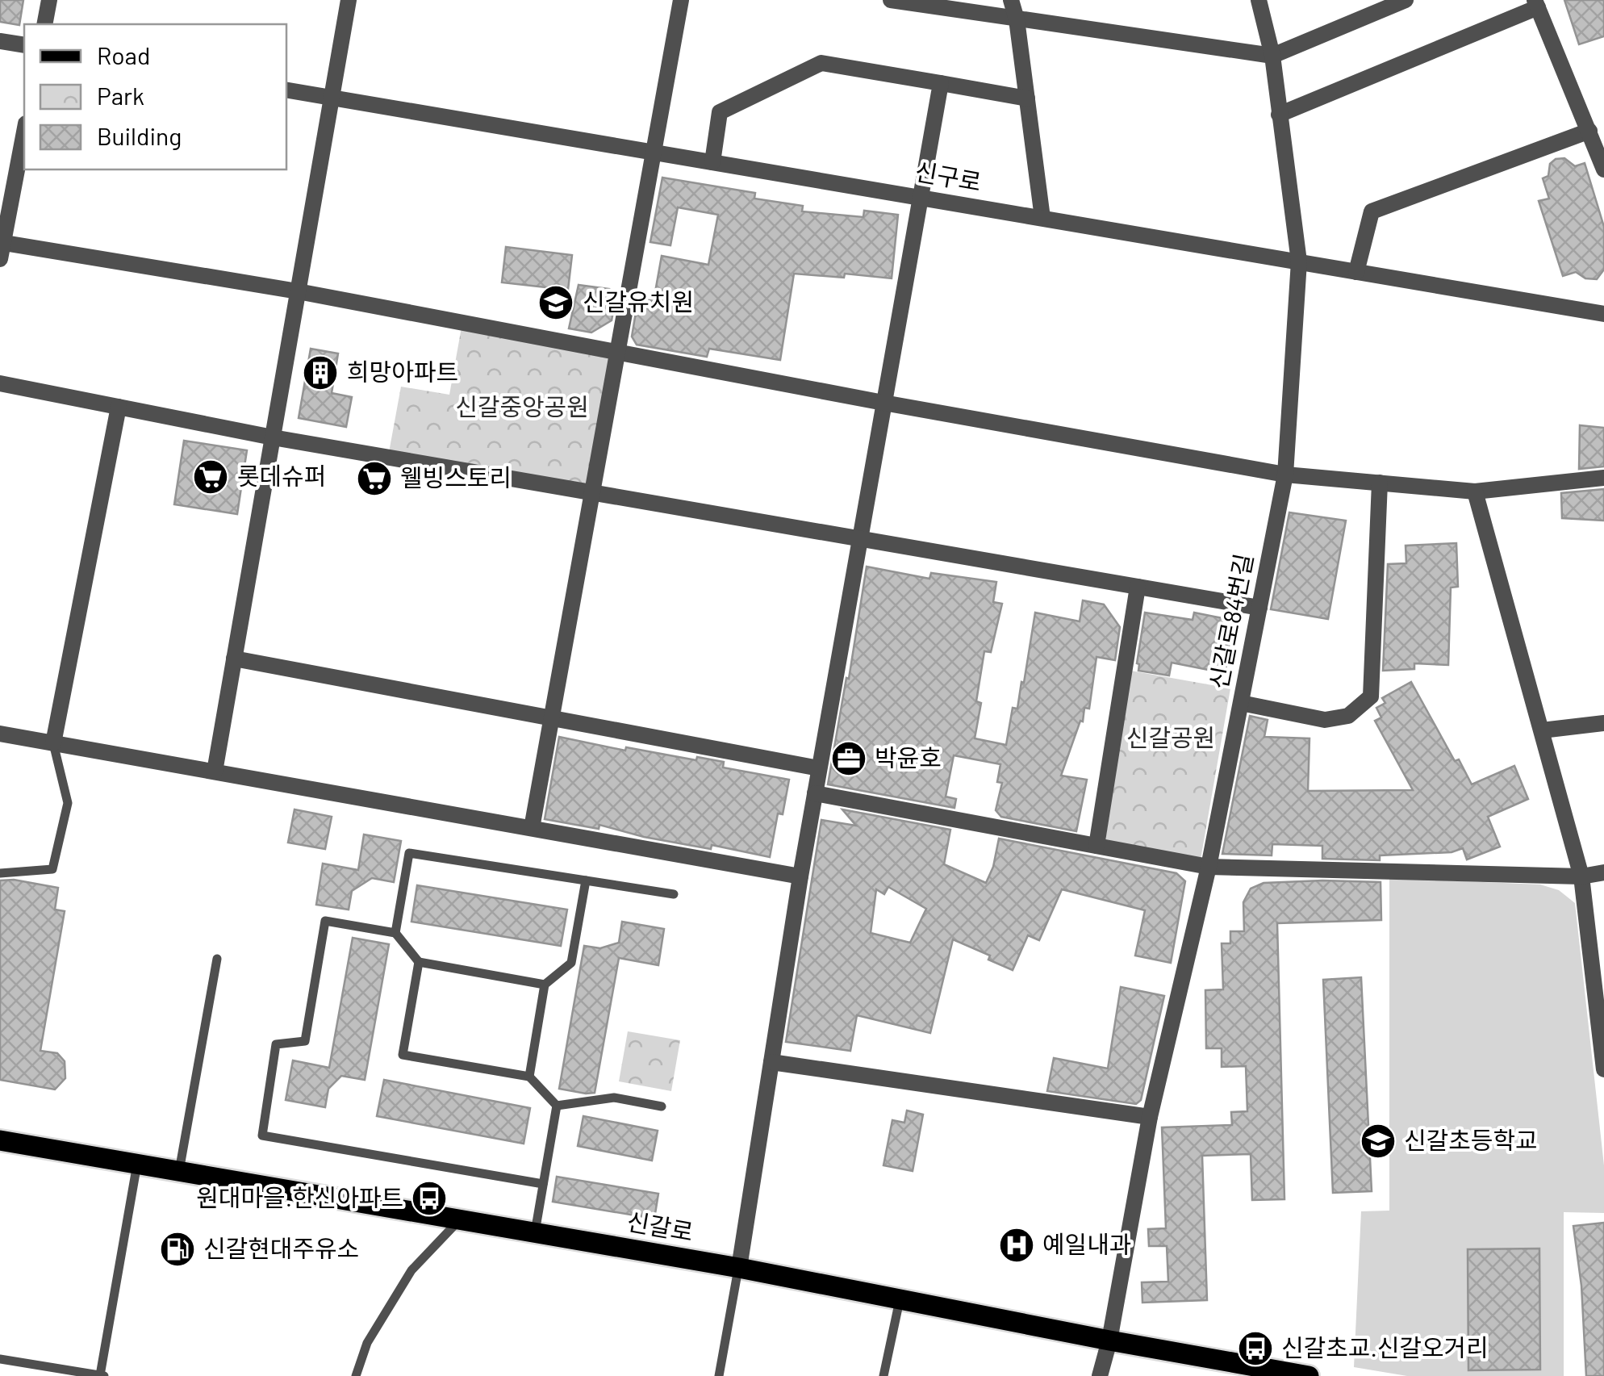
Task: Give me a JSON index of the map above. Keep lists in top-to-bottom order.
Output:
{
  "streets": {
    "main road": ["신갈로"],
    "street": ["신구로", "신갈로84번길"]
  },
  "crossings": [
    ["신구로", "신갈로84번길"],
    ["신갈로84번길", "신갈로"]
  ],
  "parks": ["신갈중앙공원", "신갈공원"],
  "places": {
    "school or university": ["신갈유치원", "신갈초등학교"],
    "building": ["희망아파트"],
    "supermarket": ["롯데슈퍼", "웰빙스토리"],
    "office": ["박윤호"],
    "bus stop": ["원대마을.한신아파트", "신갈초교.신갈오거리"],
    "hospital": ["예일내과"],
    "fuel station": ["신갈현대주유소"]
  },
  "legend": ["Road", "Park", "Building"]
}
